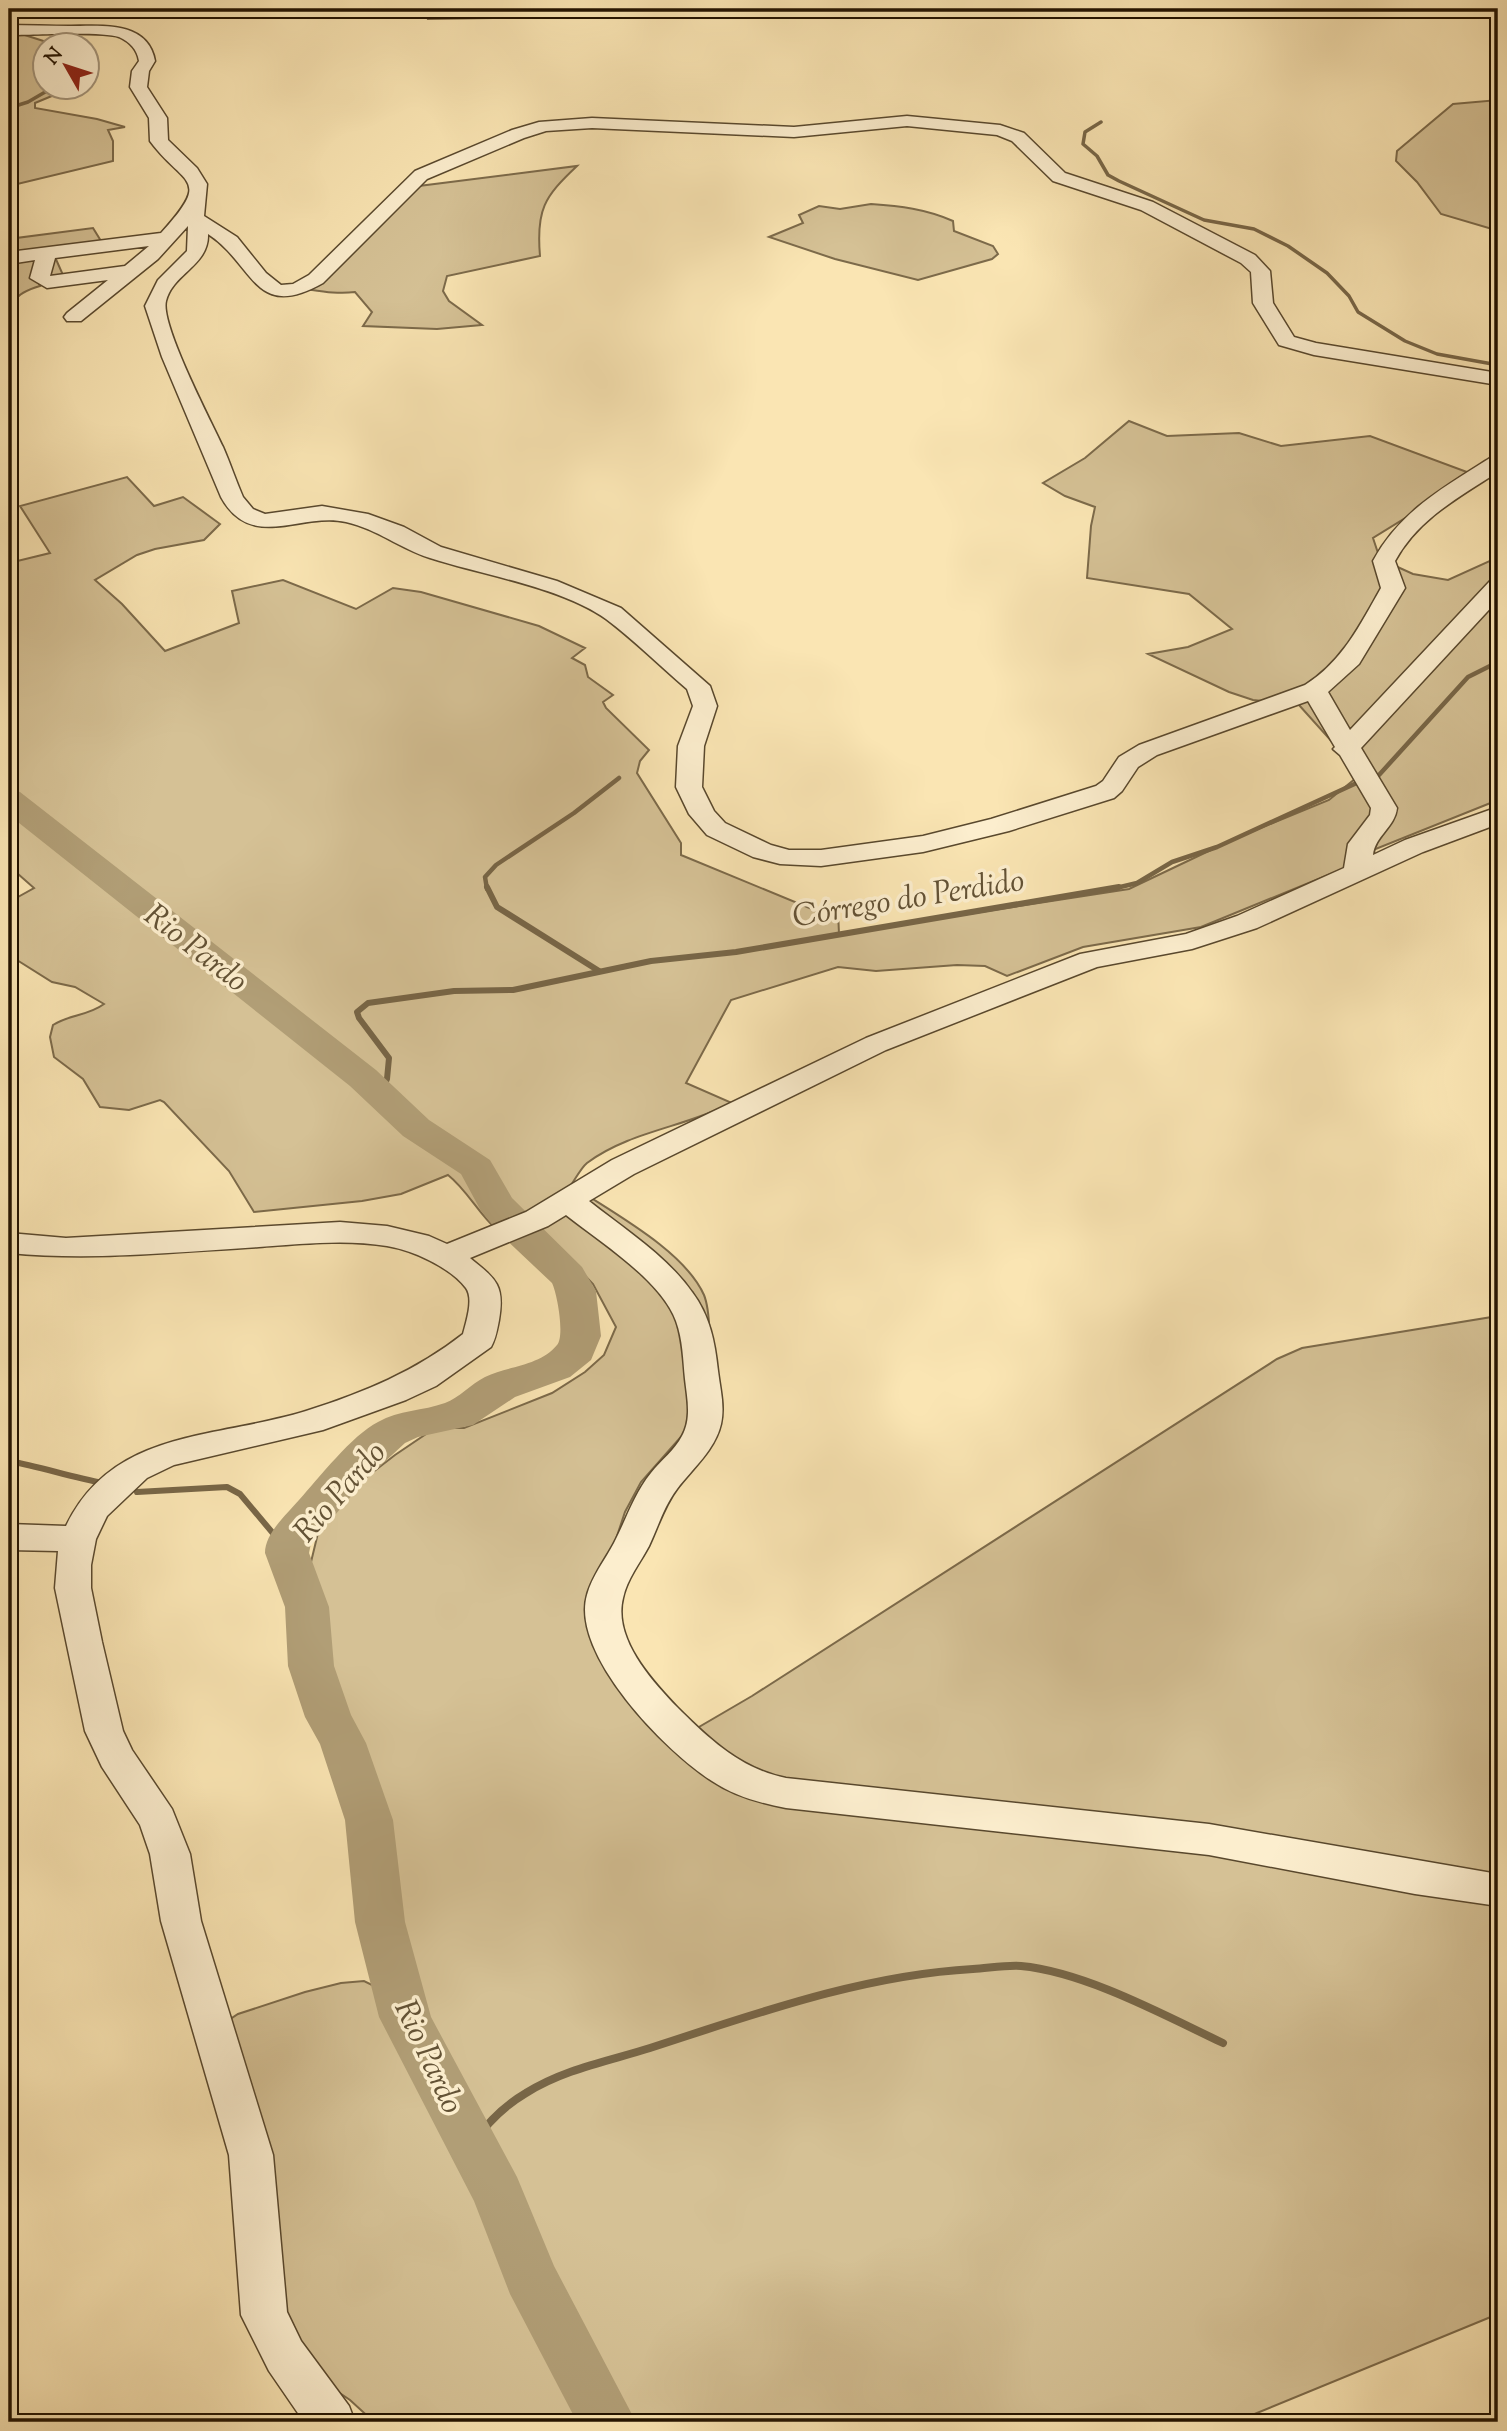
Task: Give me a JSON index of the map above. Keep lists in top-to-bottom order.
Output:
{
  "water": ["Córrego do Perdido", "Rio Pardo"],
  "north": "top left"
}
